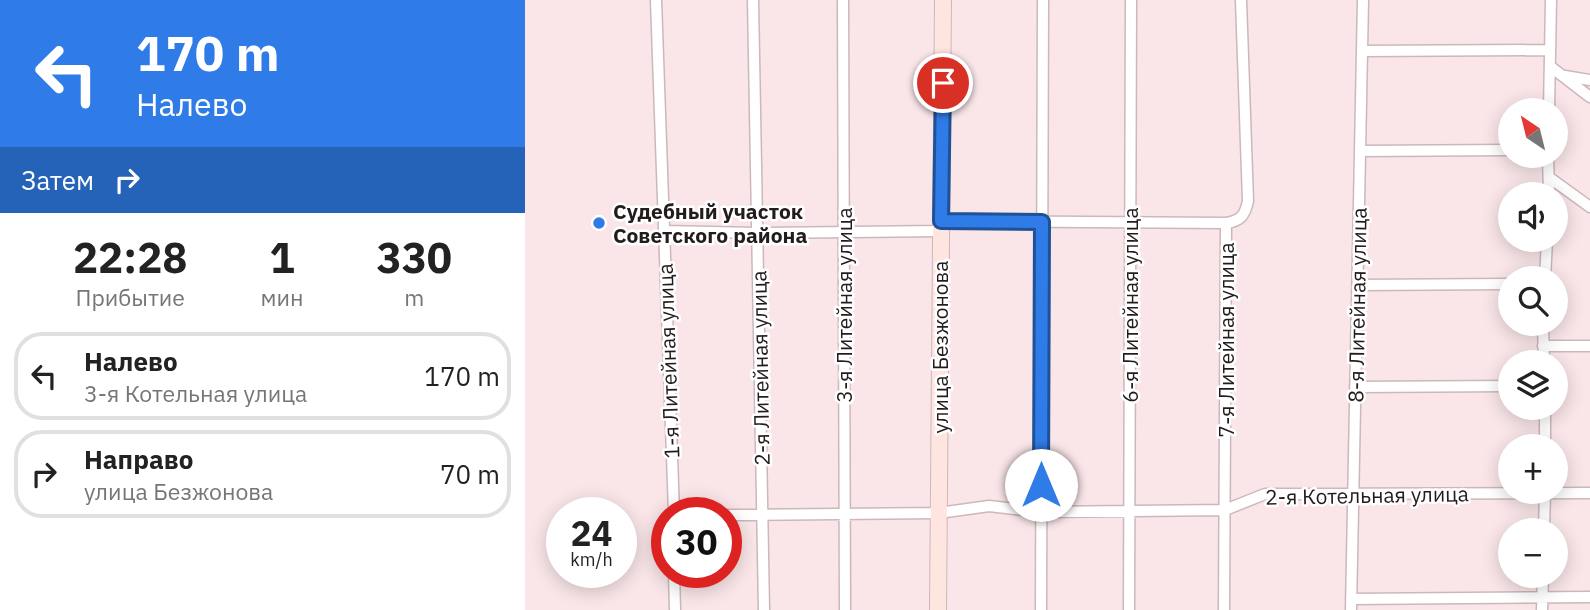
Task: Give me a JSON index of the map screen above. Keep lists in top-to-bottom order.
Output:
{
  "streets": {
    "street": [
      "3-я Литейная улица",
      "6-я Литейная улица",
      "8-я Литейная улица",
      "7-я Литейная улица",
      "улица Безжонова",
      "1-я Литейная улица",
      "2-я Литейная улица",
      "2-я Котельная улица"
    ]
  },
  "crossings": [
    ["3-я Литейная улица", "2-я Котельная улица"],
    ["6-я Литейная улица", "2-я Котельная улица"],
    ["8-я Литейная улица", "2-я Котельная улица"],
    ["7-я Литейная улица", "2-я Котельная улица"],
    ["улица Безжонова", "2-я Котельная улица"],
    ["2-я Литейная улица", "2-я Котельная улица"]
  ],
  "places": ["Судебный участок Советского района"],
  "north": "top left",
  "page": {
    "turn": ["170 m", "Налево"],
    "map_buttons": ["+", "−"],
    "then": "Затем",
    "eta": [
      "22:28",
      "Прибытие",
      "1",
      "мин",
      "330",
      "m"
    ],
    "list": [
      {
        "name": "Налево",
        "note": "3-я Котельная улица",
        "value": "170 m"
      },
      {
        "name": "Направо",
        "note": "улица Безжонова",
        "value": "70 m"
      }
    ],
    "speed": "24 km/h",
    "limit": "30"
  }
}
